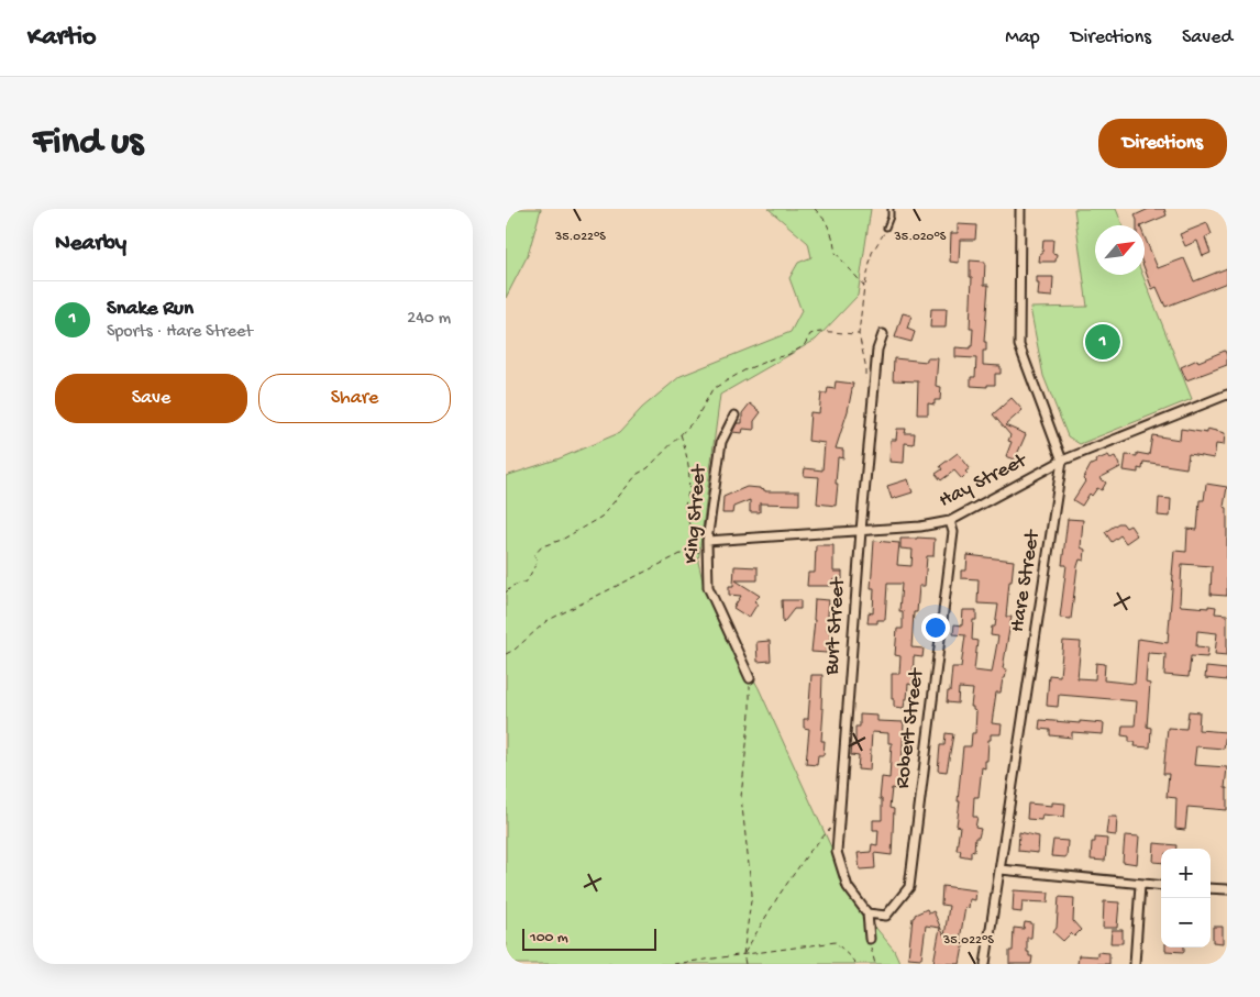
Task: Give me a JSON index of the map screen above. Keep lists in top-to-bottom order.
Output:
{
  "streets": {
    "street": [
      "Hay Street",
      "King Street",
      "Hare Street",
      "Burt Street",
      "Robert Street"
    ]
  },
  "crossings": [
    ["Hay Street", "King Street"],
    ["Hay Street", "Hare Street"],
    ["Hay Street", "Burt Street"],
    ["Hay Street", "Robert Street"],
    ["Burt Street", "Robert Street"]
  ],
  "scale_bar": "100 m",
  "north": "top right",
  "page": {
    "header": "Kartio",
    "nav": ["Map", "Directions", "Saved"],
    "buttons": [
      "Directions",
      ["Save", "Share"]
    ],
    "title": "Find us",
    "heading": "Nearby",
    "list": [
      {
        "mark": "1",
        "name": "Snake Run",
        "note": "Sports · Hare Street",
        "value": "240 m"
      }
    ],
    "pins": "1",
    "map_buttons": ["+", "−"],
    "scale": "100 m"
  },
  "coordinates": ["35.022°S", "35.020°S"]
}
